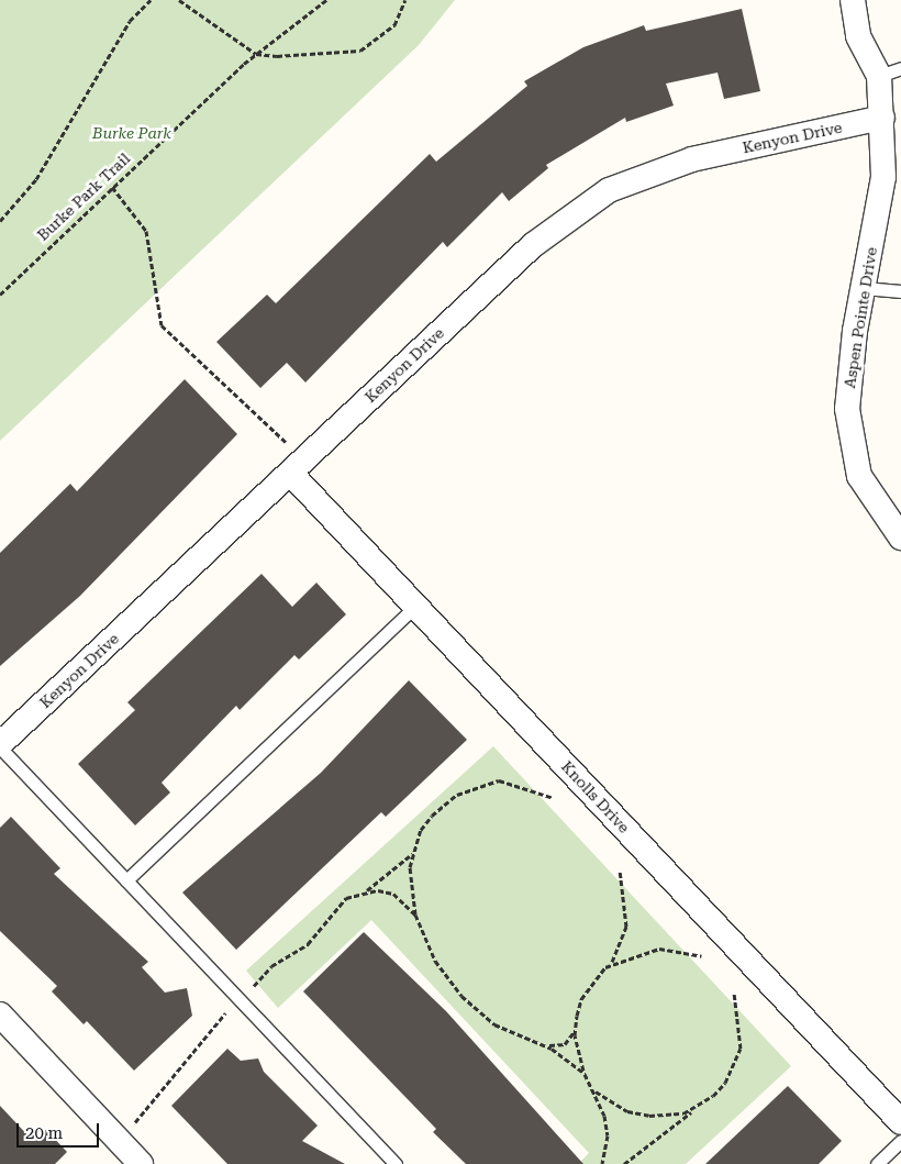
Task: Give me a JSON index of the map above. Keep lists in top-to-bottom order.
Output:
{
  "streets": {
    "street": ["Kenyon Drive", "Aspen Pointe Drive", "Knolls Drive"],
    "path": ["Burke Park Trail"]
  },
  "crossings": [
    ["Kenyon Drive", "Aspen Pointe Drive"],
    ["Kenyon Drive", "Knolls Drive"]
  ],
  "parks": ["Burke Park"],
  "scale_bar": "20 m"
}
